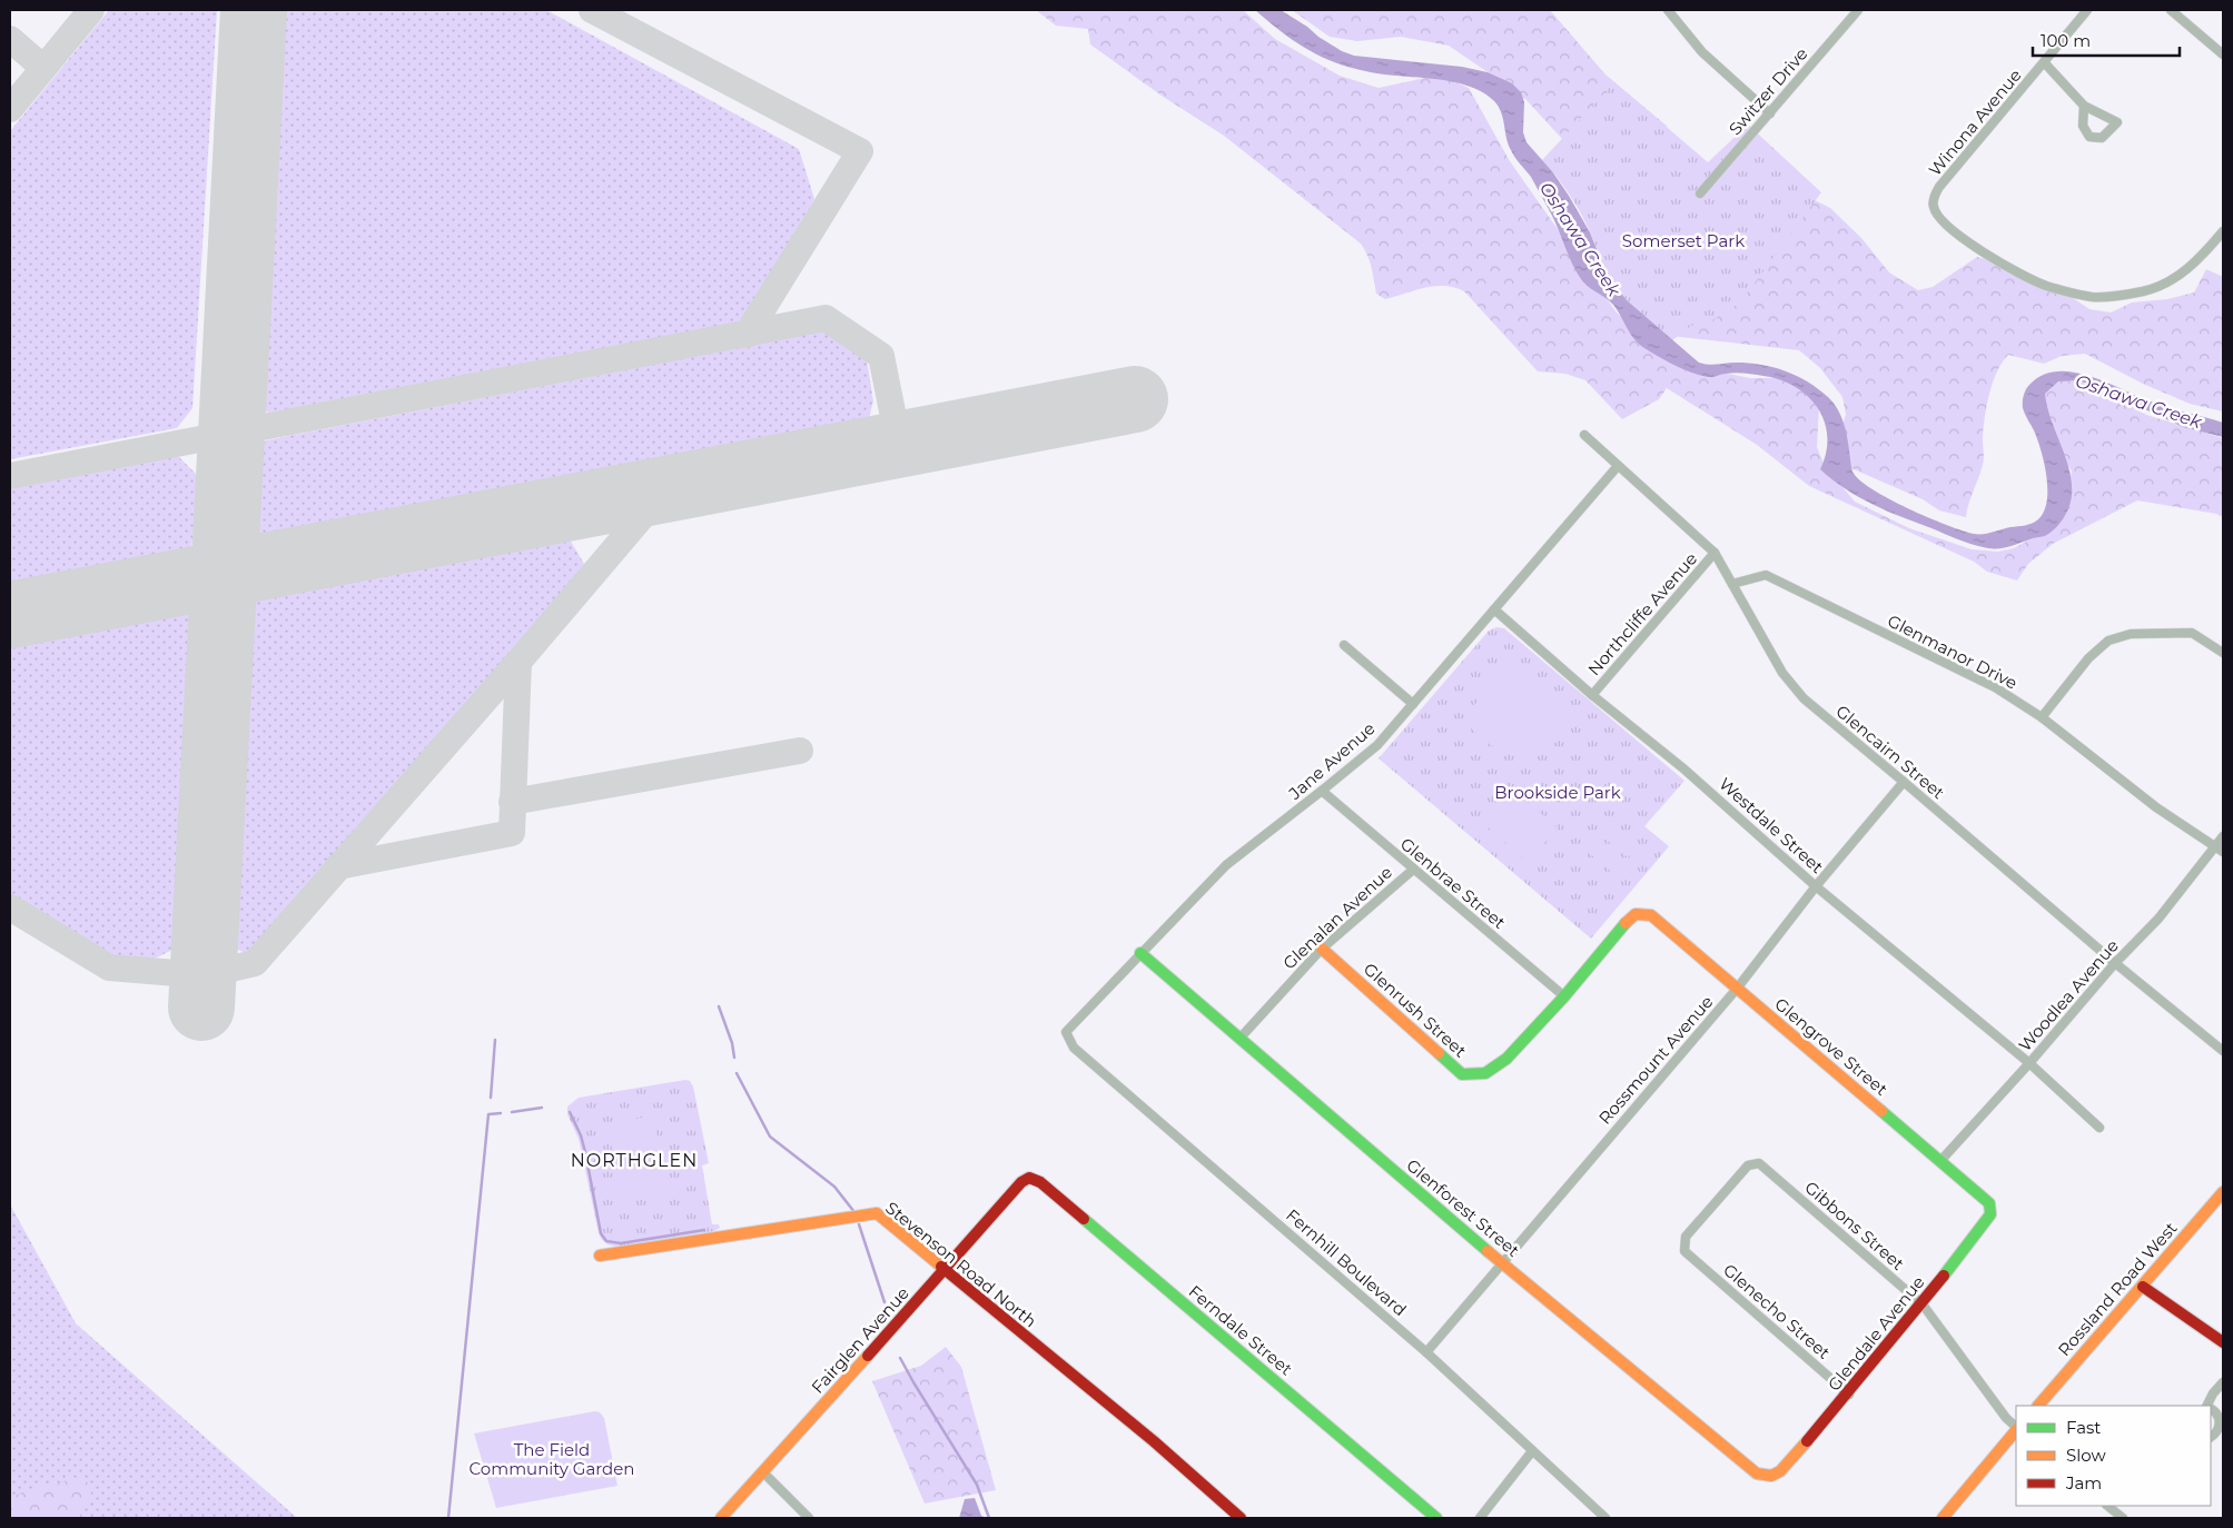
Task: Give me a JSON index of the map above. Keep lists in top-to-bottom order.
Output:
{
  "streets": {
    "street": [
      "Switzer Drive",
      "Winona Avenue",
      "Northcliffe Avenue",
      "Glenmanor Drive",
      "Glencairn Street",
      "Jane Avenue",
      "Westdale Street",
      "Glenbrae Street",
      "Glenalan Avenue",
      "Woodlea Avenue",
      "Glenrush Street",
      "Glengrove Street",
      "Rossmount Avenue",
      "Glenforest Street",
      "Gibbons Street",
      "Fernhill Boulevard",
      "Stevenson Road North",
      "Rossland Road West",
      "Glenecho Street",
      "Ferndale Street",
      "Glendale Avenue",
      "Fairglen Avenue"
    ]
  },
  "crossings": [
    ["Northcliffe Avenue", "Glencairn Street"],
    ["Northcliffe Avenue", "Westdale Street"],
    ["Glenmanor Drive", "Glencairn Street"],
    ["Glenmanor Drive", "Woodlea Avenue"],
    ["Glencairn Street", "Jane Avenue"],
    ["Glencairn Street", "Woodlea Avenue"],
    ["Glencairn Street", "Rossmount Avenue"],
    ["Jane Avenue", "Westdale Street"],
    ["Jane Avenue", "Glenbrae Street"],
    ["Jane Avenue", "Glenforest Street"],
    ["Jane Avenue", "Fernhill Boulevard"],
    ["Westdale Street", "Woodlea Avenue"],
    ["Westdale Street", "Rossmount Avenue"],
    ["Glenbrae Street", "Glenalan Avenue"],
    ["Glenbrae Street", "Glenrush Street"],
    ["Glenalan Avenue", "Glenrush Street"],
    ["Glenalan Avenue", "Glenforest Street"],
    ["Woodlea Avenue", "Glengrove Street"],
    ["Glenrush Street", "Glengrove Street"],
    ["Glengrove Street", "Rossmount Avenue"],
    ["Glengrove Street", "Glendale Avenue"],
    ["Rossmount Avenue", "Glenforest Street"],
    ["Rossmount Avenue", "Fernhill Boulevard"],
    ["Glenforest Street", "Glendale Avenue"],
    ["Gibbons Street", "Glenecho Street"],
    ["Gibbons Street", "Glendale Avenue"],
    ["Stevenson Road North", "Fairglen Avenue"],
    ["Glenecho Street", "Glendale Avenue"],
    ["Ferndale Street", "Fairglen Avenue"]
  ],
  "districts": ["NORTHGLEN"],
  "water": ["Oshawa Creek"],
  "parks": ["Somerset Park", "Brookside Park", "The Field Community Garden"],
  "legend": ["Fast", "Slow", "Jam"],
  "scale_bar": "100 m"
}
